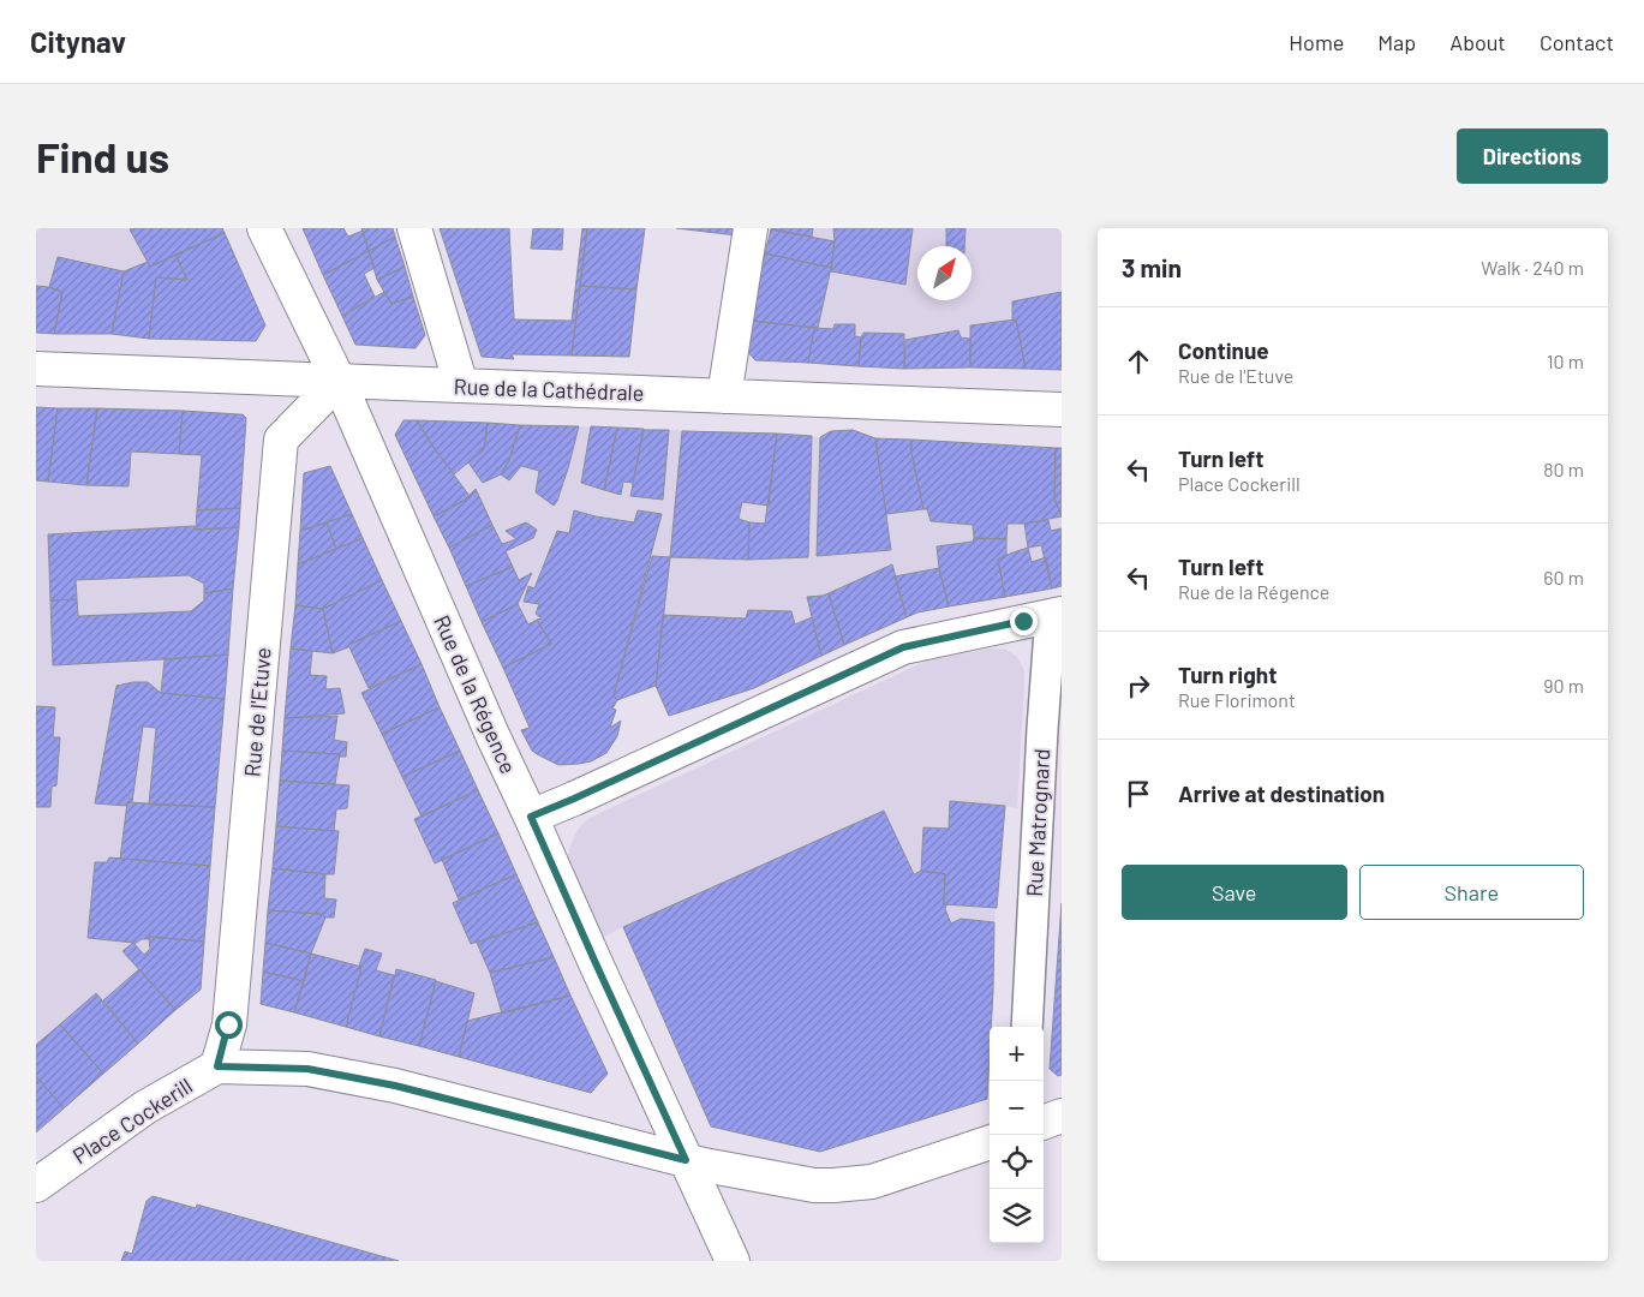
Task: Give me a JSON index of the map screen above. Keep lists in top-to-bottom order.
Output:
{
  "streets": {
    "street": [
      "Rue de la Cathédrale",
      "Rue de la Régence",
      "Rue de l'Etuve",
      "Rue Matrognard",
      "Place Cockerill"
    ]
  },
  "crossings": [
    ["Rue de la Cathédrale", "Rue de la Régence"],
    ["Rue de la Cathédrale", "Rue de l'Etuve"],
    ["Rue de la Régence", "Rue de l'Etuve"],
    ["Rue de l'Etuve", "Place Cockerill"]
  ],
  "north": "top right",
  "page": {
    "header": "Citynav",
    "nav": [
      "Home",
      "Map",
      "About",
      "Contact"
    ],
    "buttons": [
      "Directions",
      ["Save", "Share"]
    ],
    "title": "Find us",
    "heading": ["3 min", "Walk · 240 m"],
    "list": [
      ["Continue", "Rue de l'Etuve", "10 m"],
      ["Turn left", "Place Cockerill", "80 m"],
      ["Turn left", "Rue de la Régence", "60 m"],
      ["Turn right", "Rue Florimont", "90 m"],
      "Arrive at destination"
    ],
    "map_buttons": ["+", "−"]
  }
}
